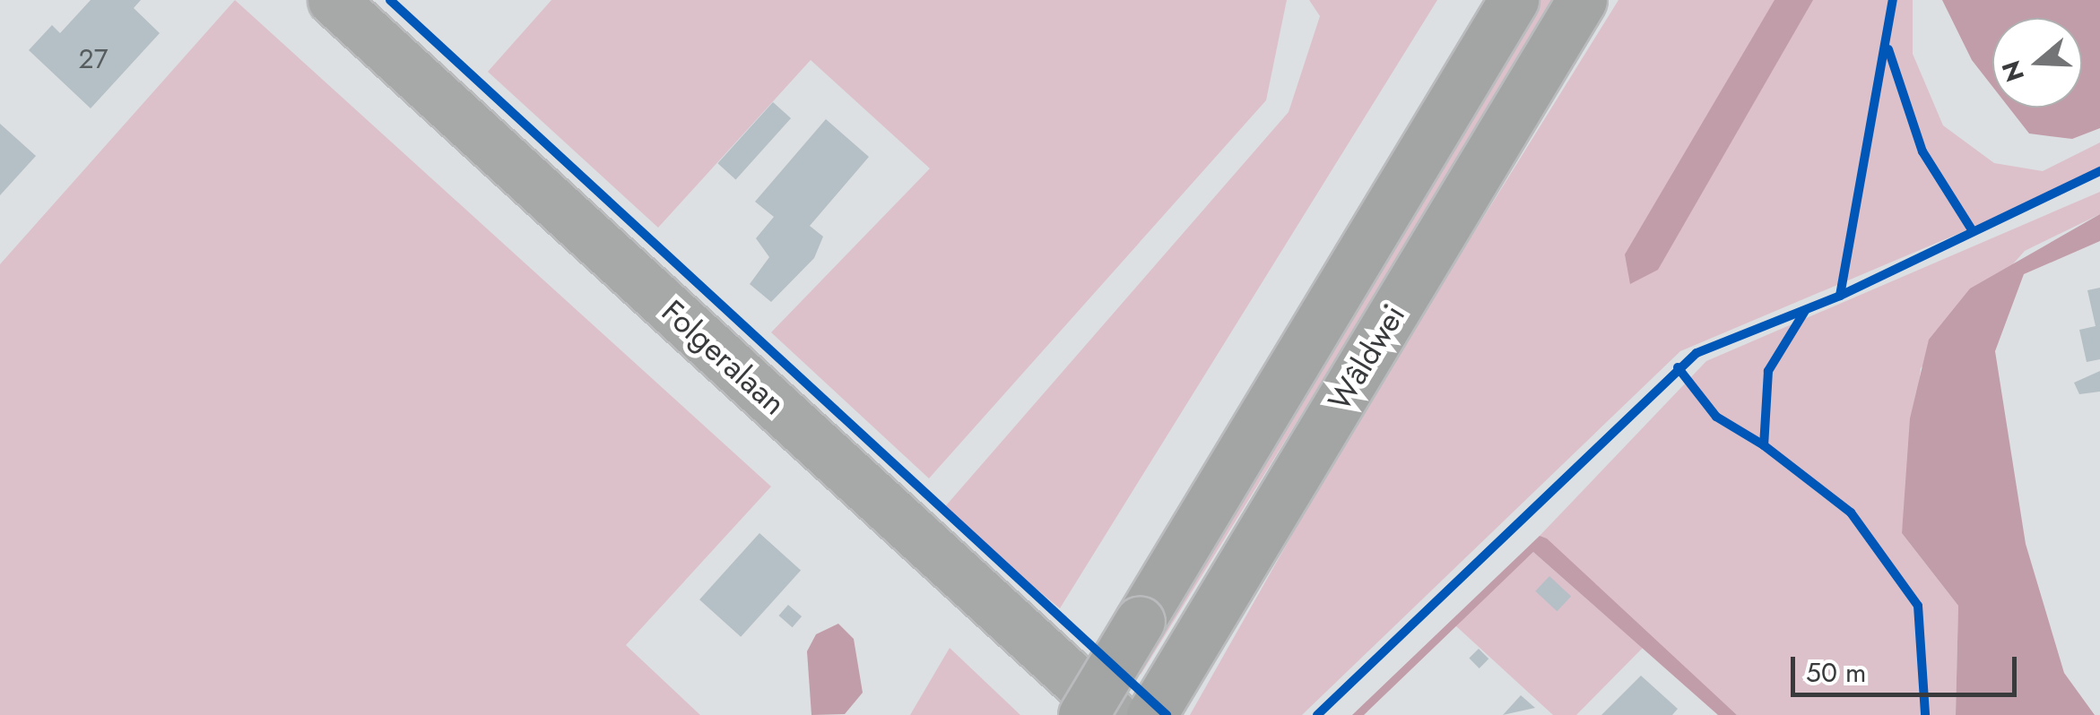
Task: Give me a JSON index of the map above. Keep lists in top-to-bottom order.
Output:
{
  "streets": {
    "highway": ["Wâldwei"],
    "main road": ["Folgeralaan"]
  },
  "house_numbers": ["27"],
  "scale_bar": "50 m",
  "north": "left"
}
